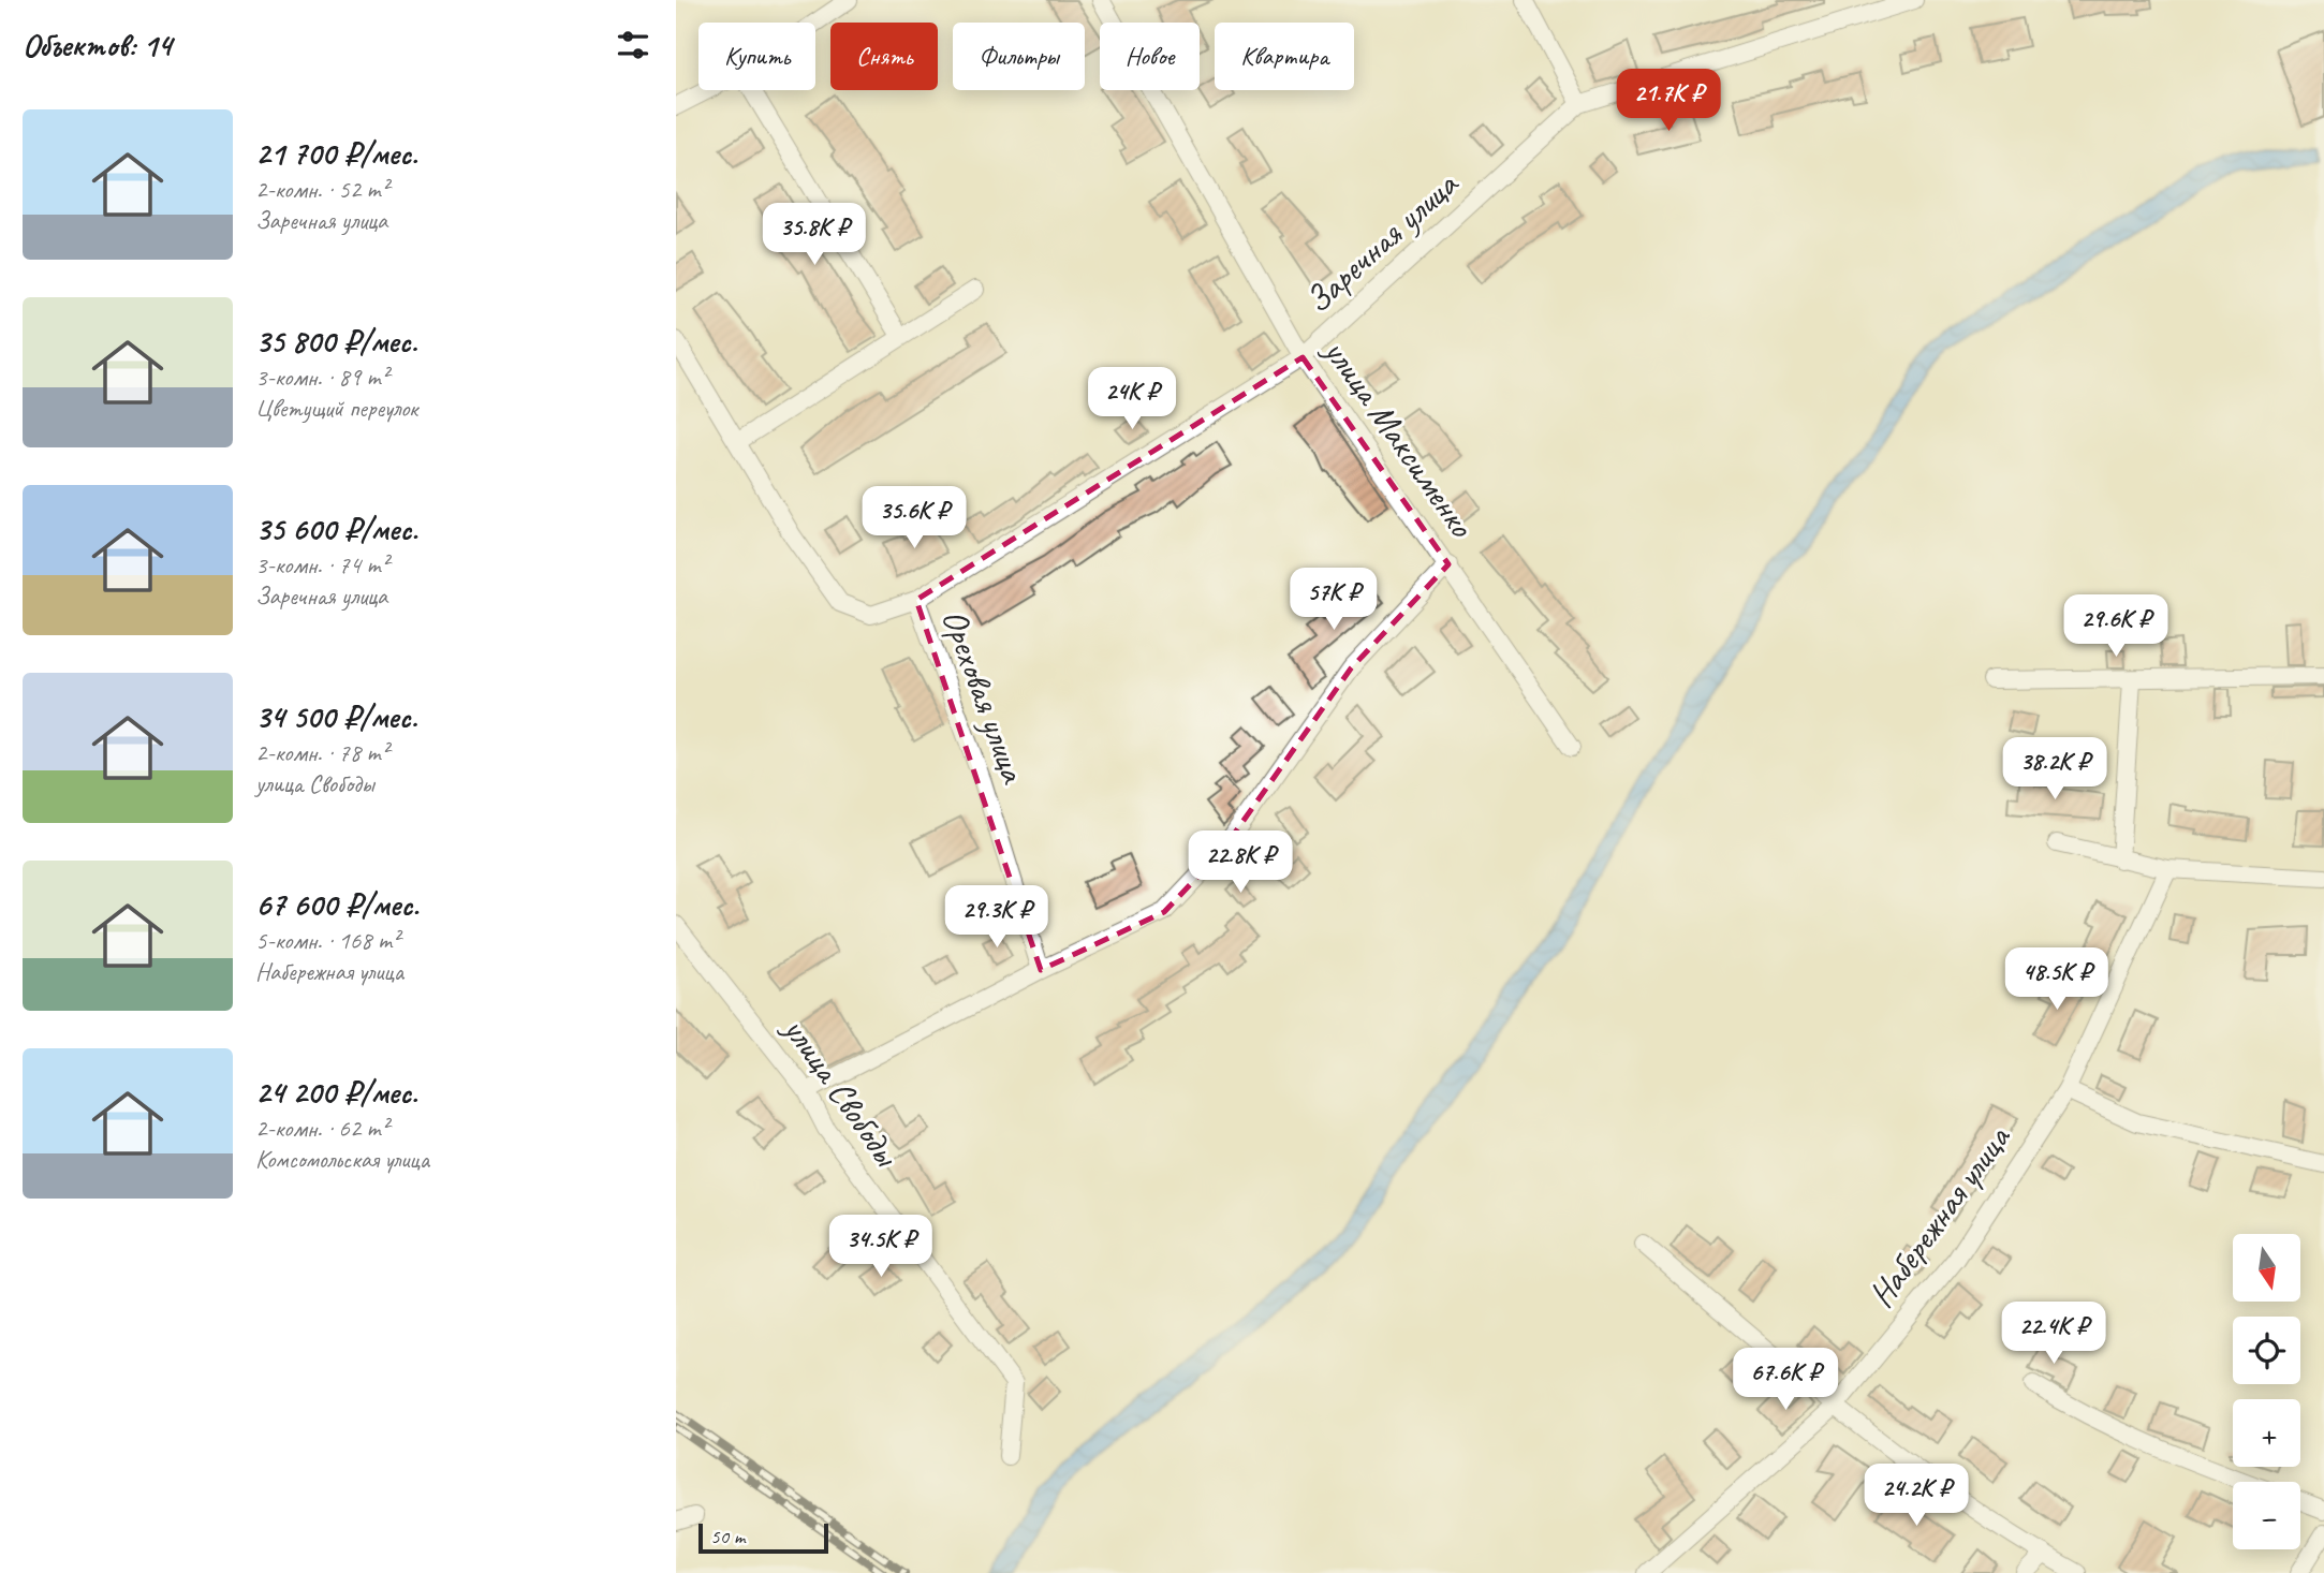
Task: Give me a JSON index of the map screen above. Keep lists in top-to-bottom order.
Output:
{
  "streets": {
    "street": [
      "Заречная улица",
      "улица Максименко",
      "Ореховая улица",
      "улица Свободы",
      "Набережная улица"
    ]
  },
  "crossings": [
    ["Заречная улица", "улица Максименко"],
    ["Заречная улица", "Ореховая улица"]
  ],
  "scale_bar": "50 m",
  "north": "bottom",
  "page": {
    "heading": "Объектов: 14",
    "chip": [
      "Купить",
      "Снять",
      "Фильтры",
      "Новое",
      "Квартира"
    ],
    "price": [
      "21.7K ₽",
      "35.8K ₽",
      "24K ₽",
      "35.6K ₽",
      "57K ₽",
      "29.6K ₽",
      "38.2K ₽",
      "22.8K ₽",
      "29.3K ₽",
      "48.5K ₽",
      "34.5K ₽",
      "22.4K ₽",
      "67.6K ₽",
      "24.2K ₽"
    ],
    "list": [
      {
        "name": "21 700 ₽/мес.",
        "note": "2-комн. · 52 m² · Заречная улица"
      },
      {
        "name": "35 800 ₽/мес.",
        "note": "3-комн. · 89 m² · Цветущий переулок"
      },
      {
        "name": "35 600 ₽/мес.",
        "note": "3-комн. · 74 m² · Заречная улица"
      },
      {
        "name": "34 500 ₽/мес.",
        "note": "2-комн. · 78 m² · улица Свободы"
      },
      {
        "name": "67 600 ₽/мес.",
        "note": "5-комн. · 168 m² · Набережная улица"
      },
      {
        "name": "24 200 ₽/мес.",
        "note": "2-комн. · 62 m² · Комсомольская улица"
      }
    ],
    "map_buttons": ["+", "−"],
    "scale": "50 m"
  }
}
